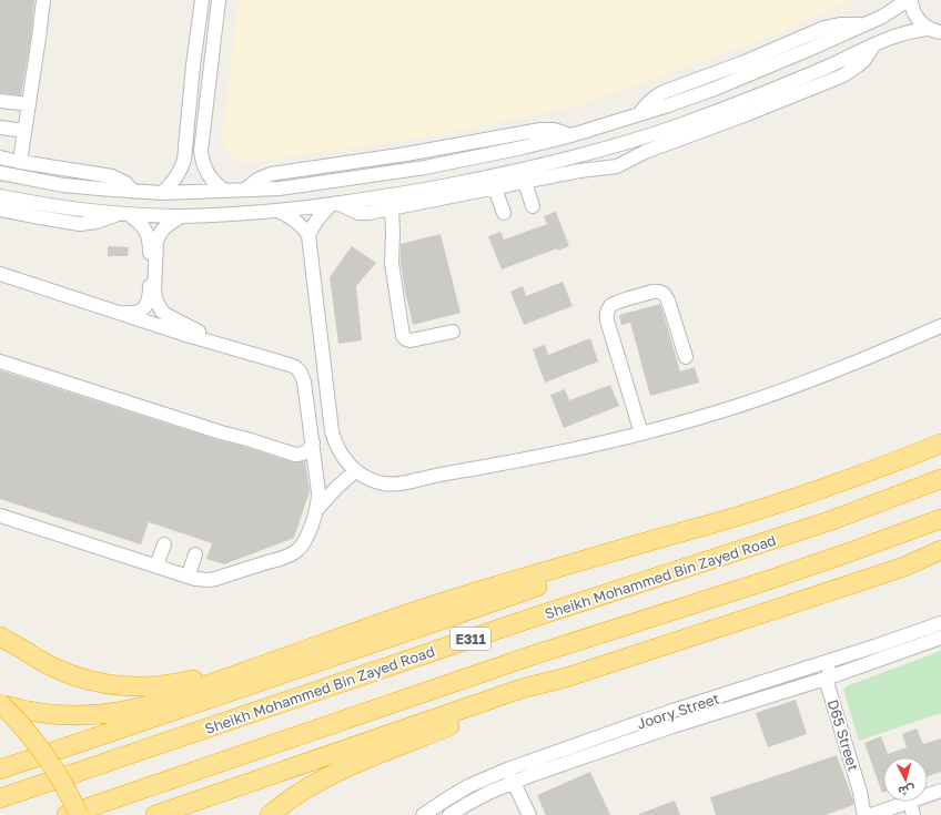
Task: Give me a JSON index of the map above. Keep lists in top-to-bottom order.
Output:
{
  "streets": {
    "highway": ["Sheikh Mohammed Bin Zayed Road", "E311"],
    "street": ["Joory Street", "D65 Street"]
  },
  "crossings": [
    ["Joory Street", "D65 Street"]
  ],
  "north": "bottom"
}
